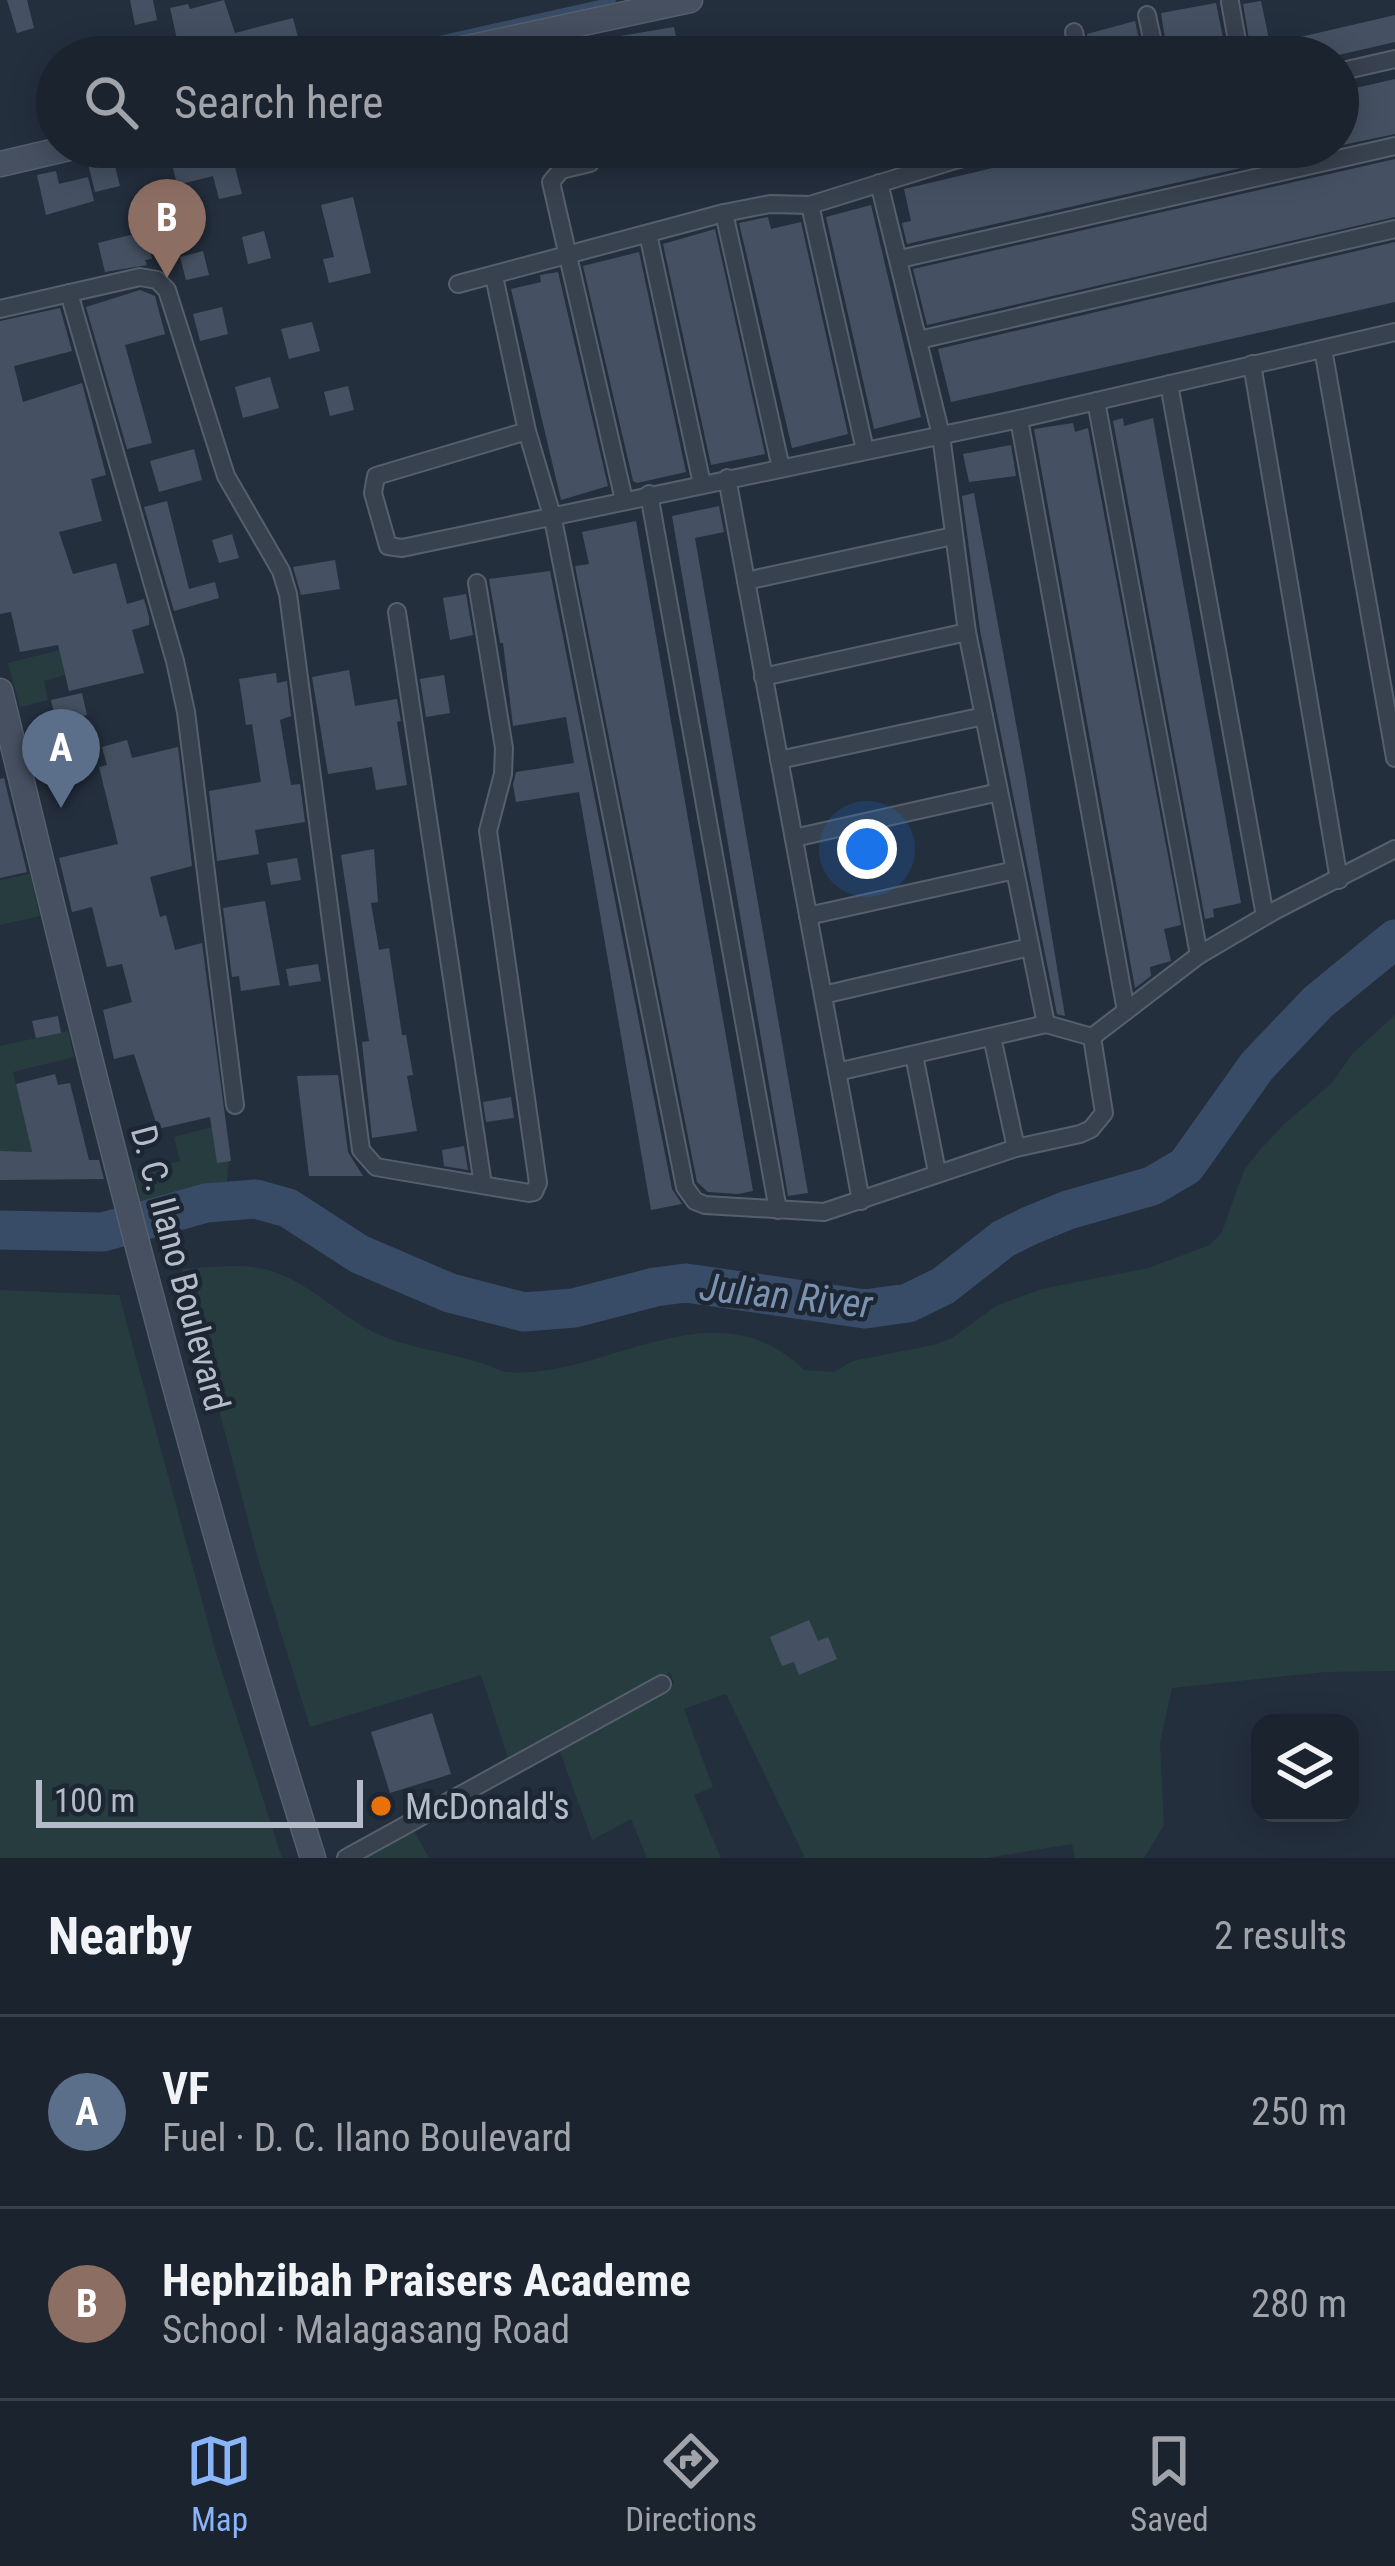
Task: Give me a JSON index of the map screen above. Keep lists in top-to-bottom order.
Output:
{
  "streets": {
    "street": ["D. C. Ilano Boulevard"]
  },
  "water": ["Julian River"],
  "places": ["McDonald's"],
  "scale_bar": "100 m",
  "page": {
    "search": "Search here",
    "pins": ["B", "A"],
    "scale": "100 m",
    "heading": ["Nearby", "2 results"],
    "list": [
      {
        "mark": "A",
        "name": "VF",
        "note": "Fuel · D. C. Ilano Boulevard",
        "value": "250 m"
      },
      {
        "mark": "B",
        "name": "Hephzibah Praisers Academe",
        "note": "School · Malagasang Road",
        "value": "280 m"
      }
    ],
    "nav": ["Map", "Directions", "Saved"]
  }
}
